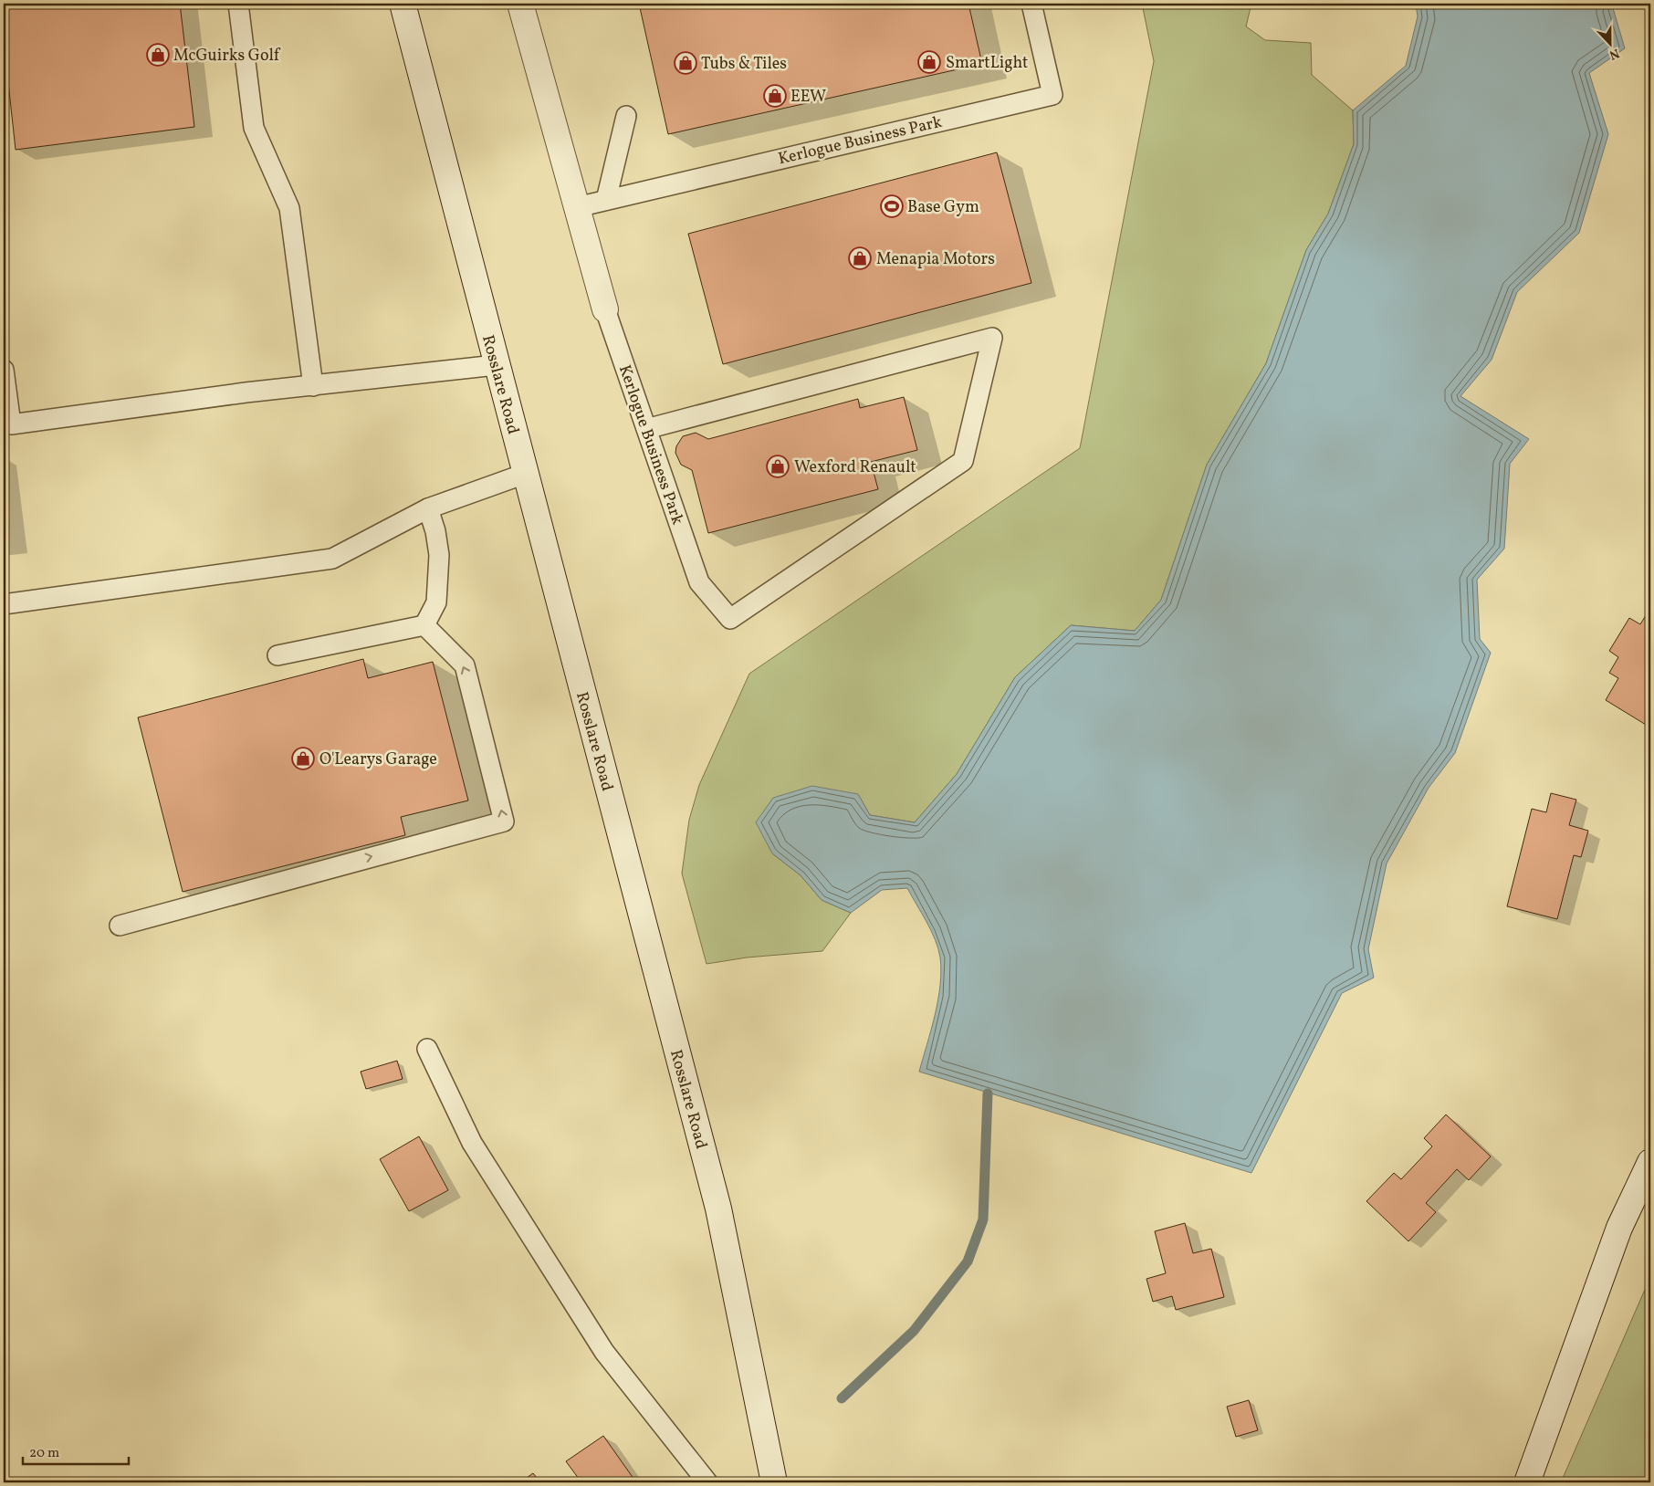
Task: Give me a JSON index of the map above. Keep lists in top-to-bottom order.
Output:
{
  "streets": {
    "main road": ["Kerlogue Business Park", "Rosslare Road"]
  },
  "places": {
    "shop": [
      "McGuirks Golf",
      "SmartLight",
      "Tubs & Tiles",
      "EEW",
      "Menapia Motors",
      "Wexford Renault",
      "O'Learys Garage"
    ],
    "sports": ["Base Gym"]
  },
  "scale_bar": "20 m",
  "north": "bottom"
}
